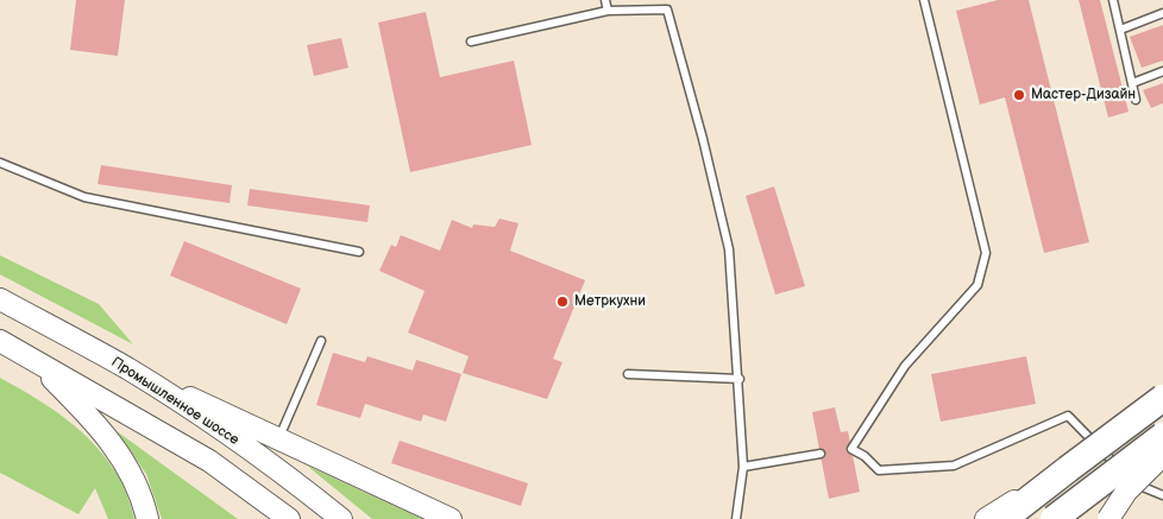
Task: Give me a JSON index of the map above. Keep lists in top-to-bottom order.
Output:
{
  "streets": {
    "main road": ["Промышленное шоссе"]
  },
  "places": ["Мастер-Дизайн", "Метркухни"]
}
